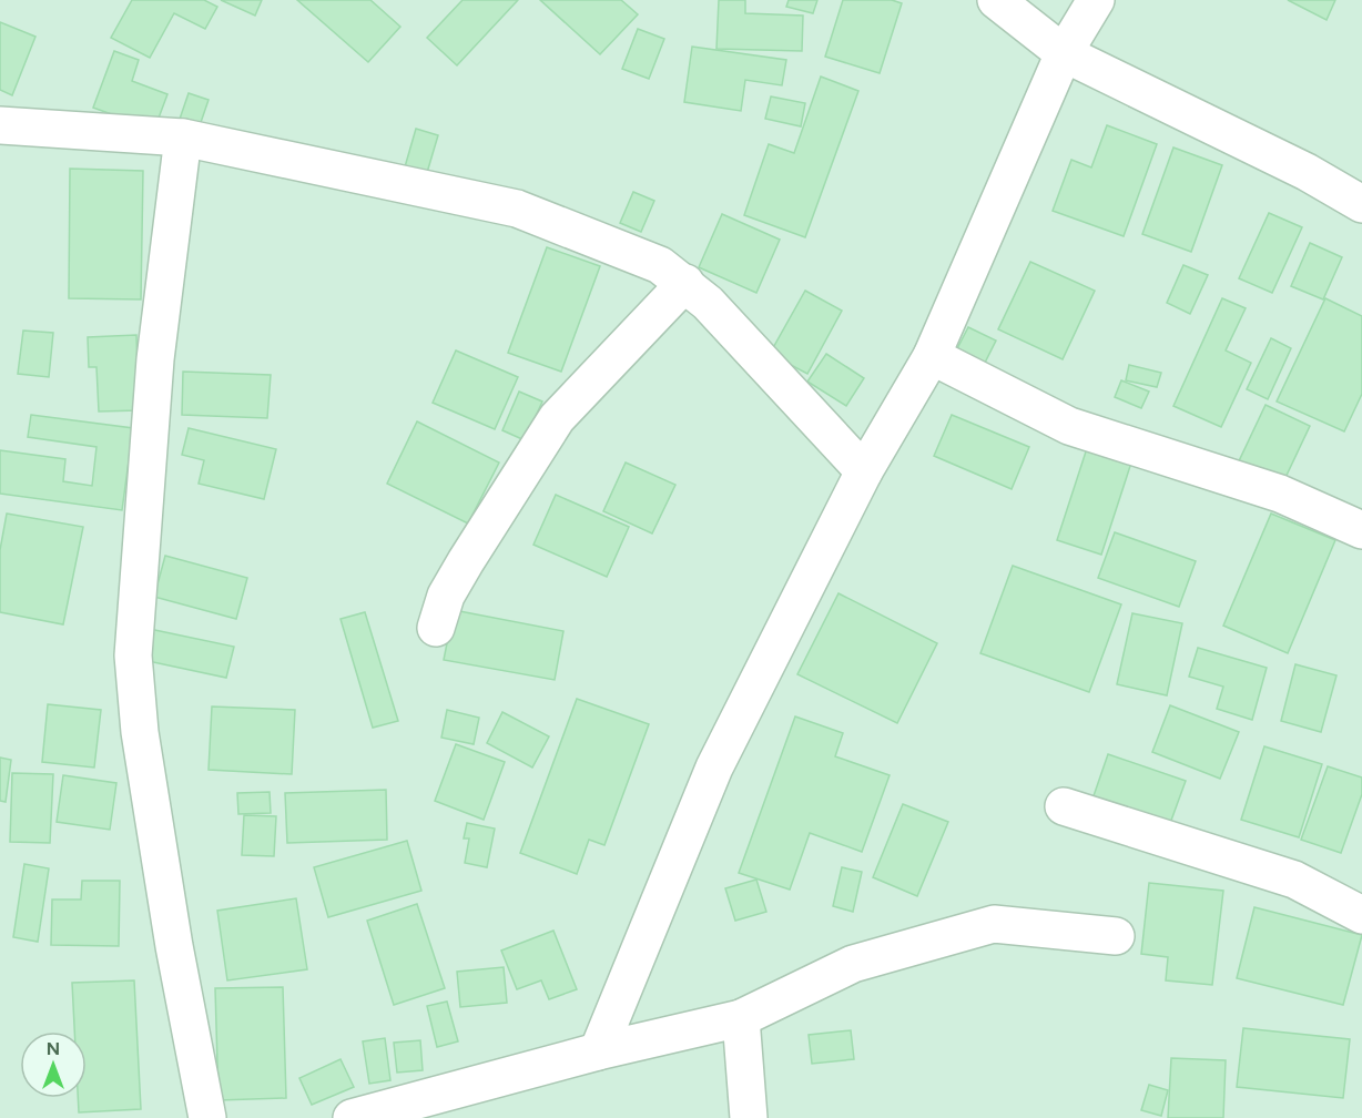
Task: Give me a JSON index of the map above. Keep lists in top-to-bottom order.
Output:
{
  "north": "top"
}
